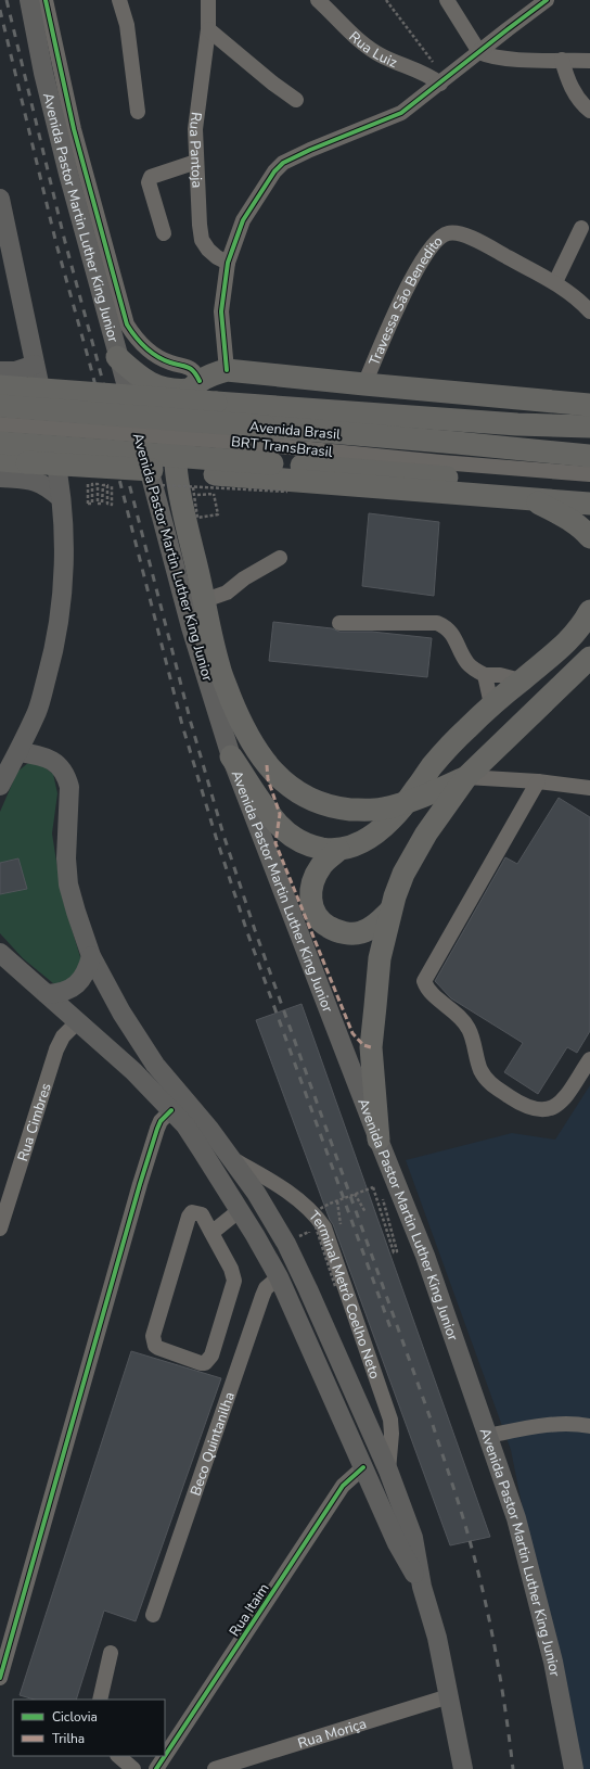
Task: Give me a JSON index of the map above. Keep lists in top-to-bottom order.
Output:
{
  "streets": {
    "highway": ["Avenida Brasil"],
    "main road": ["Avenida Pastor Martin Luther King Junior"],
    "street": [
      "Rua Luiz",
      "Rua Pantoja",
      "Travessa Sāo Benedito",
      "BRT TransBrasil",
      "Rua Cimbres",
      "Terminal Metrô Coelho Neto",
      "Beco Quintanilha",
      "Rua Itaim",
      "Rua Moriça"
    ]
  },
  "crossings": [
    ["Avenida Brasil", "BRT TransBrasil"]
  ],
  "legend": ["Ciclovia", "Trilha"]
}
